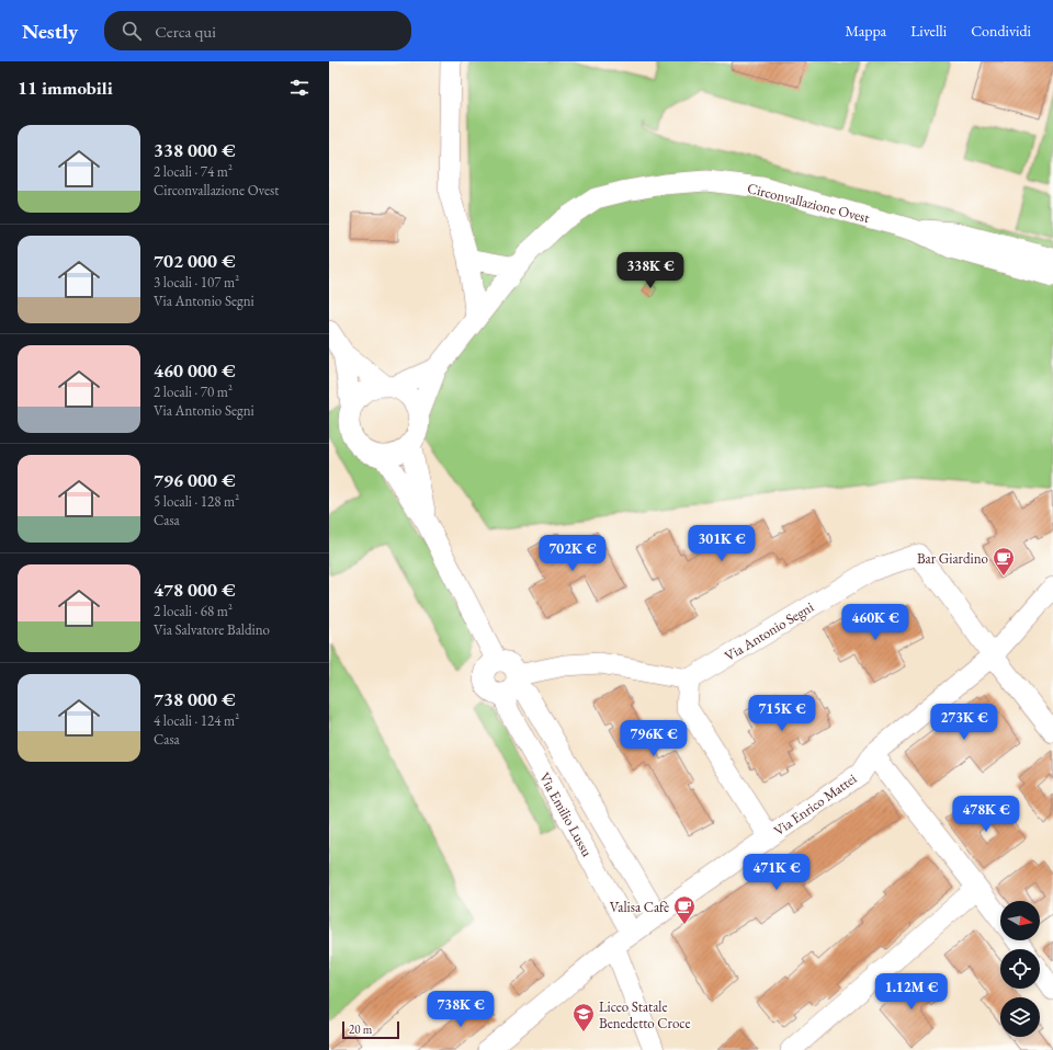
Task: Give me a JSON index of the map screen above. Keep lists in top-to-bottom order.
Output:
{
  "streets": {
    "street": [
      "Circonvallazione Ovest",
      "Via Antonio Segni",
      "Via Enrico Mattei",
      "Via Emilio Lussu"
    ]
  },
  "crossings": [
    ["Via Antonio Segni", "Via Enrico Mattei"],
    ["Via Enrico Mattei", "Via Emilio Lussu"]
  ],
  "places": {
    "cafe": ["Bar Giardino", "Valisa Cafè"],
    "school or university": ["Liceo Statale Benedetto Croce"]
  },
  "scale_bar": "20 m",
  "north": "right",
  "page": {
    "header": "Nestly",
    "search": "Cerca qui",
    "nav": ["Mappa", "Livelli", "Condividi"],
    "heading": "11 immobili",
    "list": [
      {
        "name": "338 000 €",
        "note": "2 locali · 74 m² · Circonvallazione Ovest"
      },
      {
        "name": "702 000 €",
        "note": "3 locali · 107 m² · Via Antonio Segni"
      },
      {
        "name": "460 000 €",
        "note": "2 locali · 70 m² · Via Antonio Segni"
      },
      {
        "name": "796 000 €",
        "note": "5 locali · 128 m² · Casa"
      },
      {
        "name": "478 000 €",
        "note": "2 locali · 68 m² · Via Salvatore Baldino"
      },
      {
        "name": "738 000 €",
        "note": "4 locali · 124 m² · Casa"
      }
    ],
    "price": [
      "338K €",
      "301K €",
      "702K €",
      "460K €",
      "715K €",
      "273K €",
      "796K €",
      "478K €",
      "471K €",
      "1.12M €",
      "738K €"
    ],
    "scale": "20 m"
  }
}
